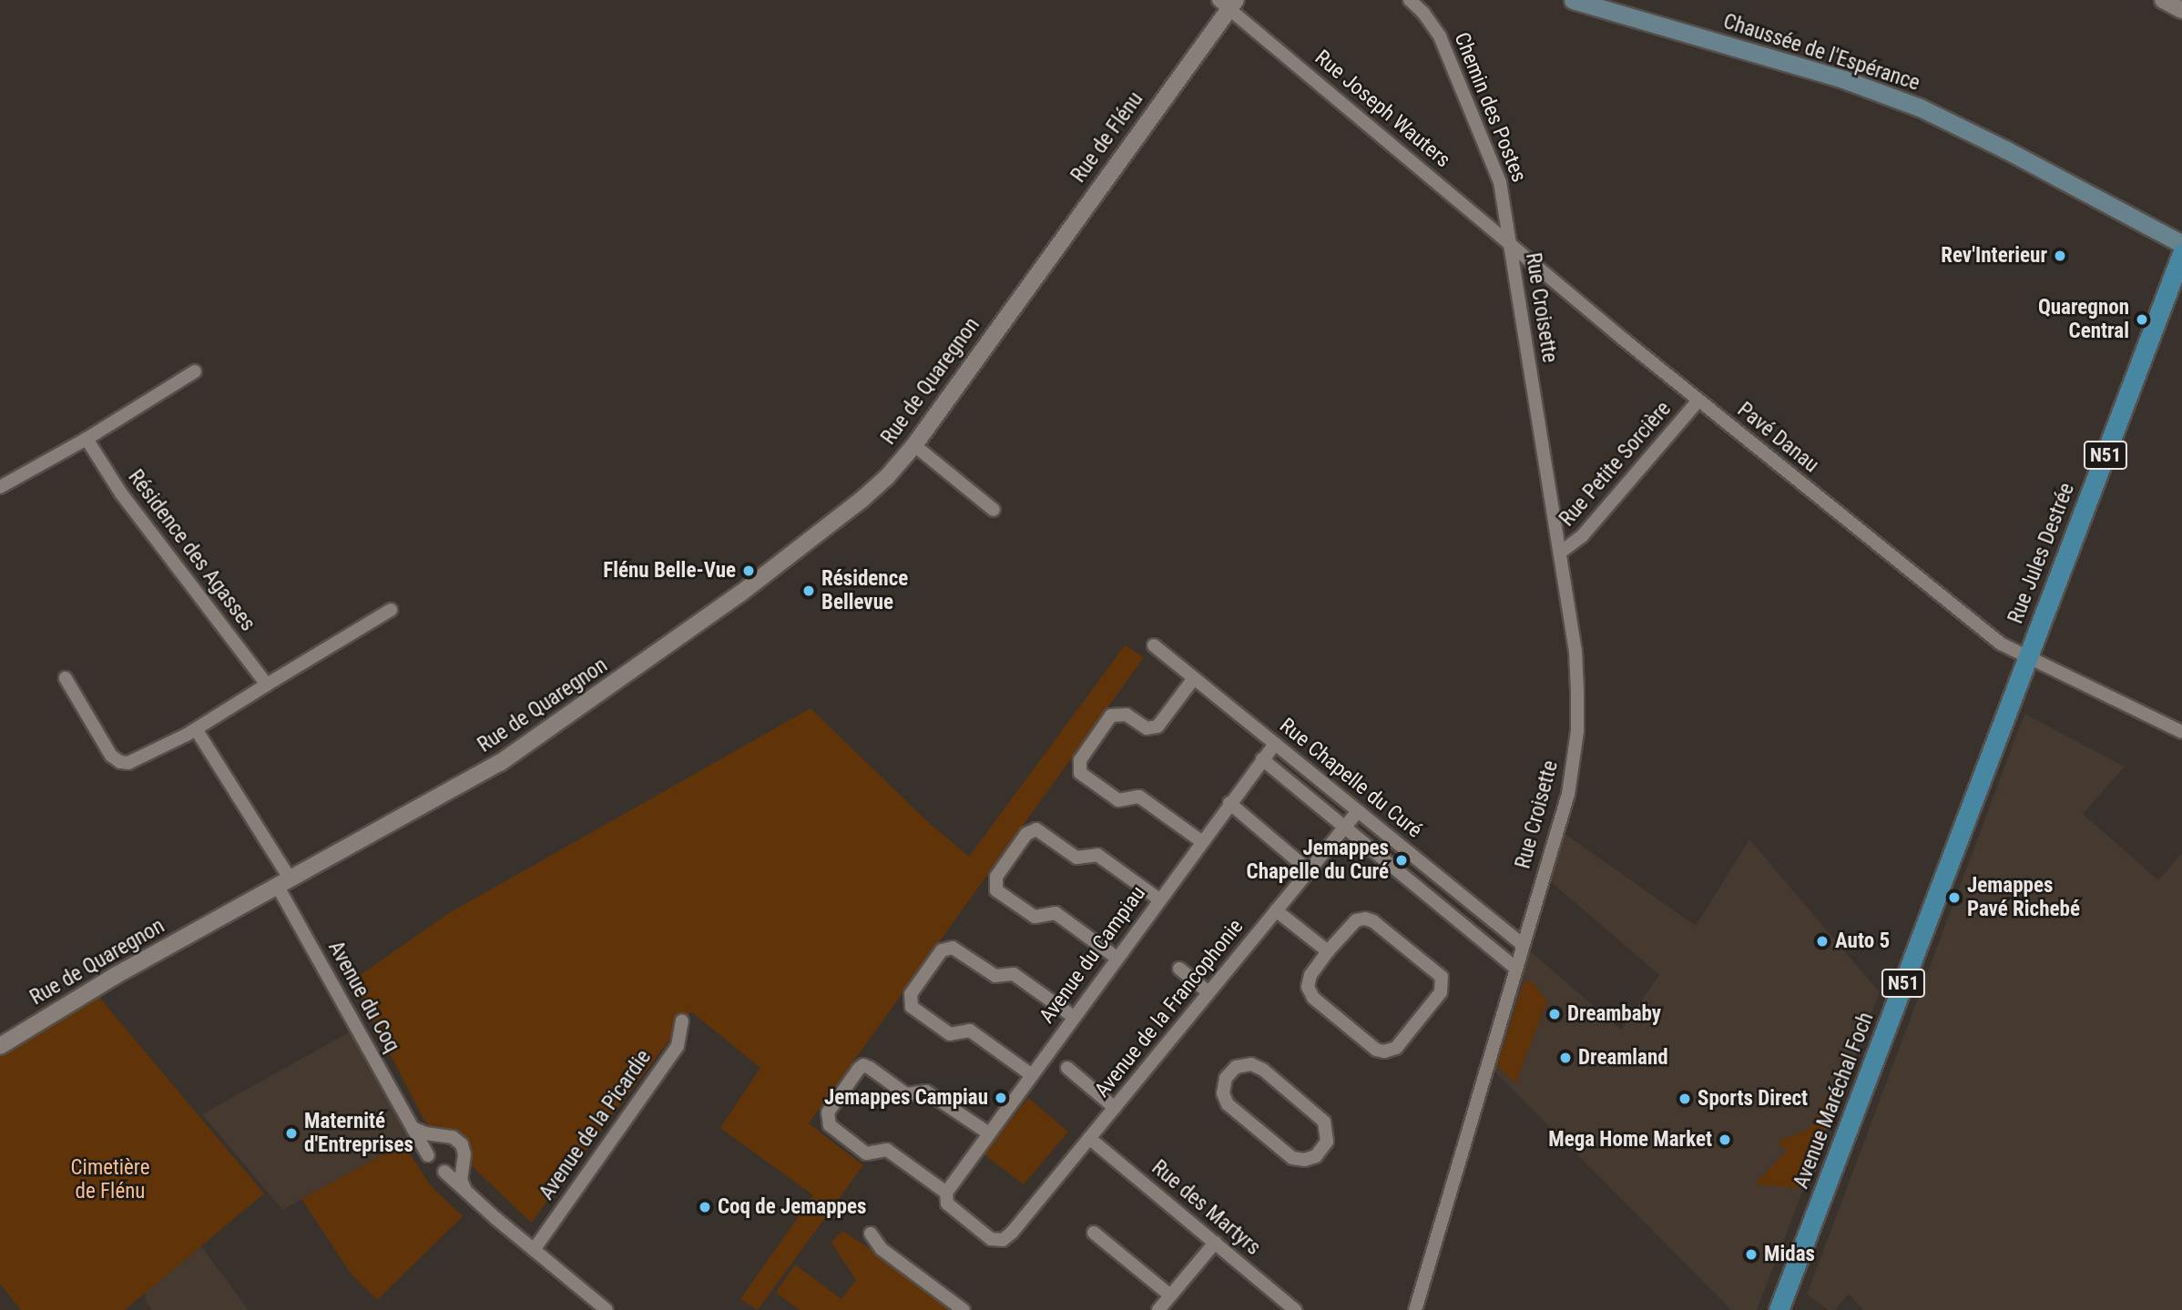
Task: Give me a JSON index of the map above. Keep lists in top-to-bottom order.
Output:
{
  "streets": {
    "main road": [
      "Chaussée de l'Espérance",
      "N51",
      "Rue Jules Destrée",
      "Avenue Maréchal Foch"
    ],
    "street": [
      "Chemin des Postes",
      "Rue Joseph Wauters",
      "Rue de Flénu",
      "Rue Croisette",
      "Rue de Quaregnon",
      "Pavé Danau",
      "Rue Petite Sorcière",
      "Résidence des Agasses",
      "Rue Chapelle du Curé",
      "Avenue du Campiau",
      "Avenue du Coq",
      "Avenue de la Francophonie",
      "Avenue de la Picardie",
      "Rue des Martyrs"
    ]
  },
  "crossings": [
    ["Chemin des Postes", "Rue Joseph Wauters"],
    ["Chemin des Postes", "Rue Croisette"],
    ["Chemin des Postes", "Pavé Danau"],
    ["Rue Joseph Wauters", "Rue de Flénu"],
    ["Rue Joseph Wauters", "Rue Croisette"],
    ["Rue Joseph Wauters", "Pavé Danau"],
    ["Rue de Flénu", "Rue de Quaregnon"],
    ["Rue Croisette", "Pavé Danau"],
    ["Rue Croisette", "Rue Petite Sorcière"],
    ["Rue Croisette", "Rue Chapelle du Curé"],
    ["Rue de Quaregnon", "Avenue du Coq"],
    ["Pavé Danau", "Rue Petite Sorcière"],
    ["Pavé Danau", "Rue Jules Destrée"],
    ["Pavé Danau", "Avenue Maréchal Foch"],
    ["Rue Jules Destrée", "Avenue Maréchal Foch"],
    ["Rue Chapelle du Curé", "Avenue du Campiau"],
    ["Rue Chapelle du Curé", "Avenue de la Francophonie"],
    ["Avenue du Campiau", "Avenue de la Francophonie"],
    ["Avenue de la Francophonie", "Rue des Martyrs"]
  ],
  "parks": ["Cimetière de Flénu"],
  "places": [
    "Rev'Interieur",
    "Quaregnon Central",
    "Flénu Belle-Vue",
    "Résidence Bellevue",
    "Jemappes Chapelle du Curé",
    "Jemappes Pavé Richebé",
    "Auto 5",
    "Dreambaby",
    "Dreamland",
    "Jemappes Campiau",
    "Sports Direct",
    "Maternité d'Entreprises",
    "Mega Home Market",
    "Coq de Jemappes",
    "Midas"
  ]
}
